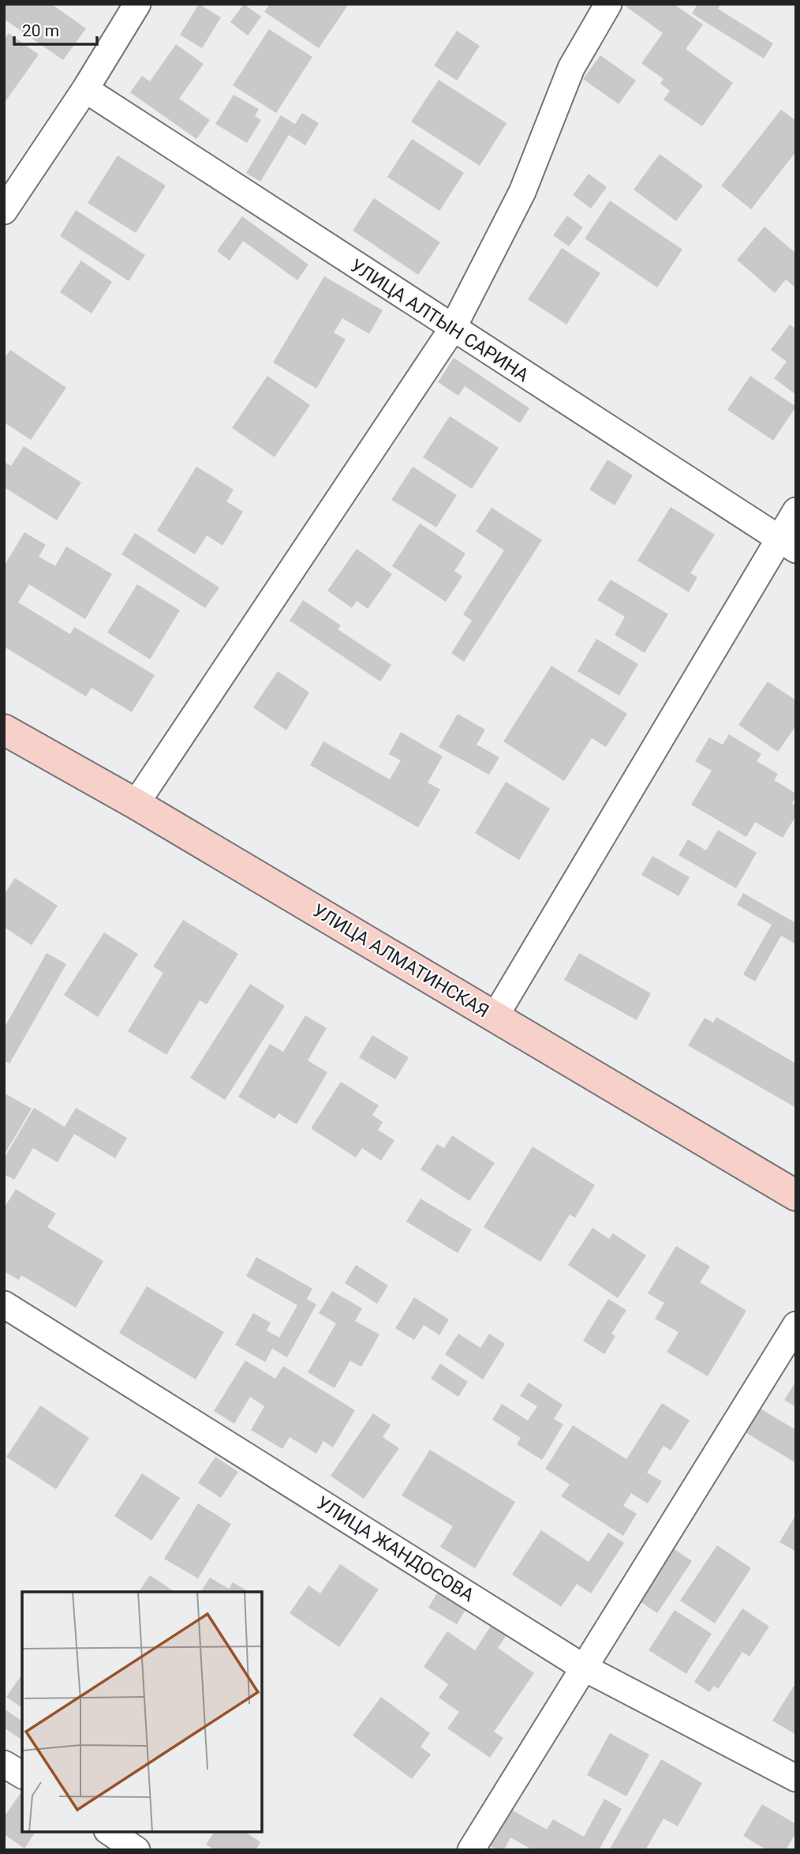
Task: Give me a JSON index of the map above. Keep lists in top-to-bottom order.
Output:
{
  "streets": {
    "street": ["УЛИЦА АЛТЫН САРИНА", "УЛИЦА АЛМАТИНСКАЯ", "УЛИЦА ЖАНДОСОВА"]
  },
  "scale_bar": "20 m"
}
